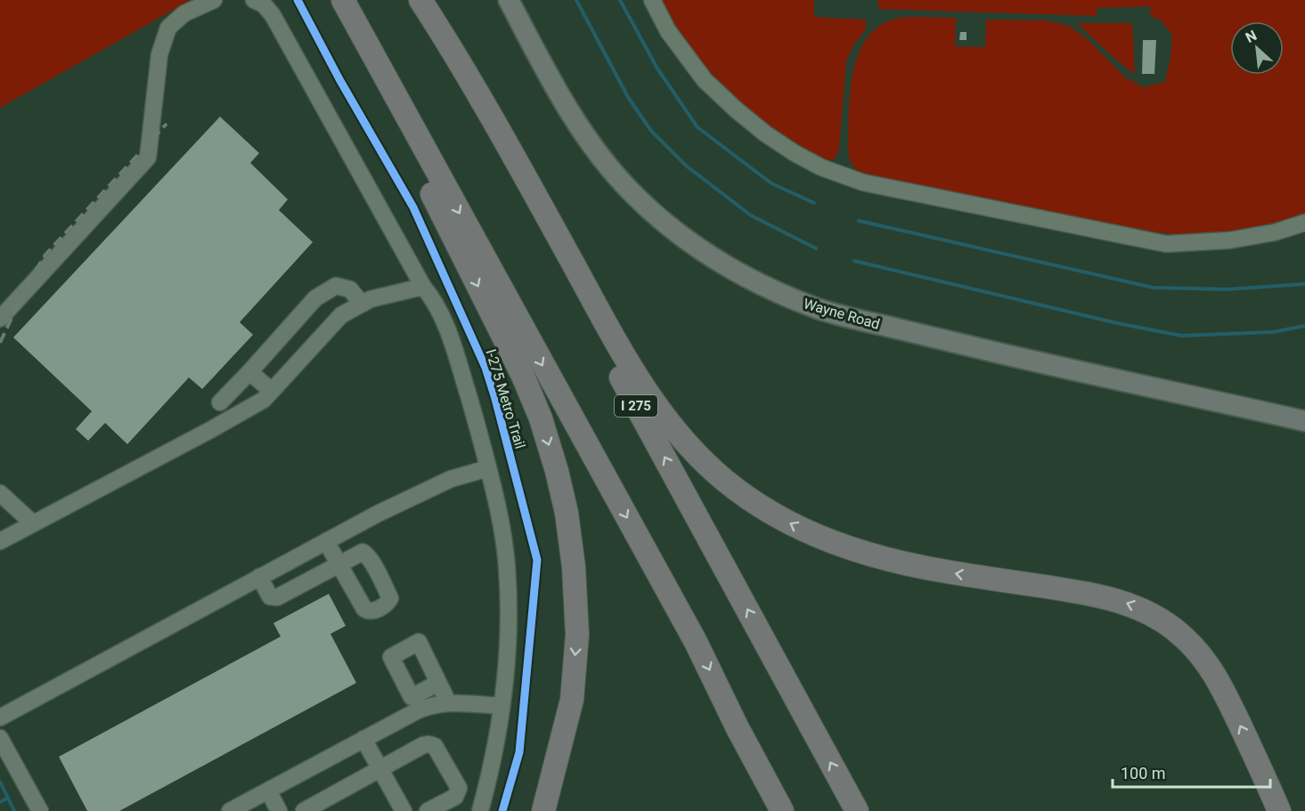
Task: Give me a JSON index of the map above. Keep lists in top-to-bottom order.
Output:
{
  "streets": {
    "highway": ["I 275"],
    "main road": ["Wayne Road"],
    "cycle path": ["I-275 Metro Trail"]
  },
  "scale_bar": "100 m",
  "north": "top left"
}
